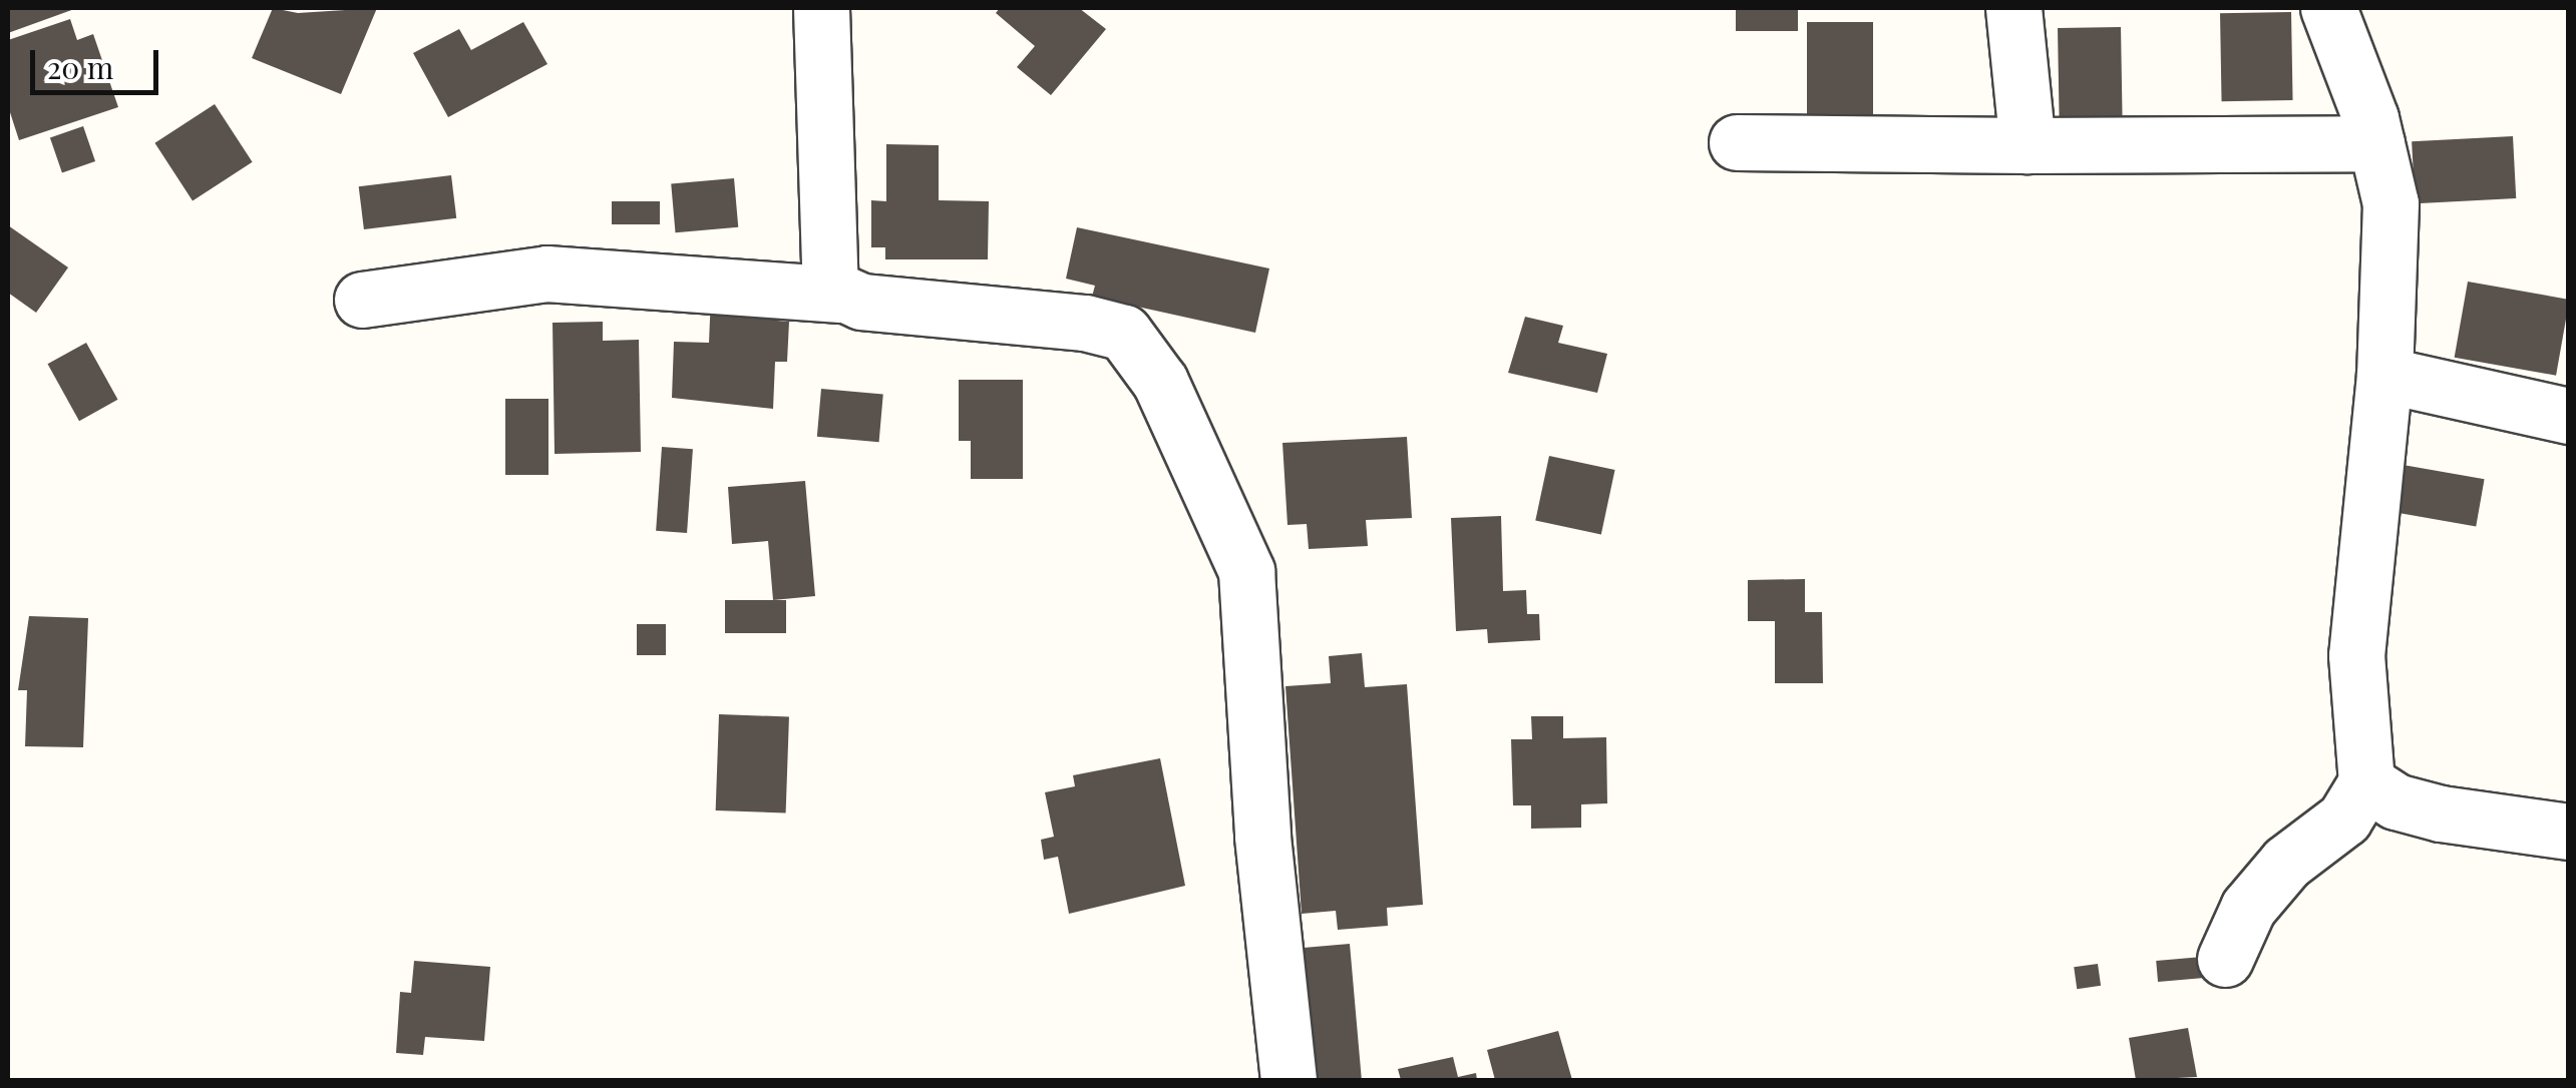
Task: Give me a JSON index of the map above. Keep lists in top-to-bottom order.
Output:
{
  "scale_bar": "20 m"
}
